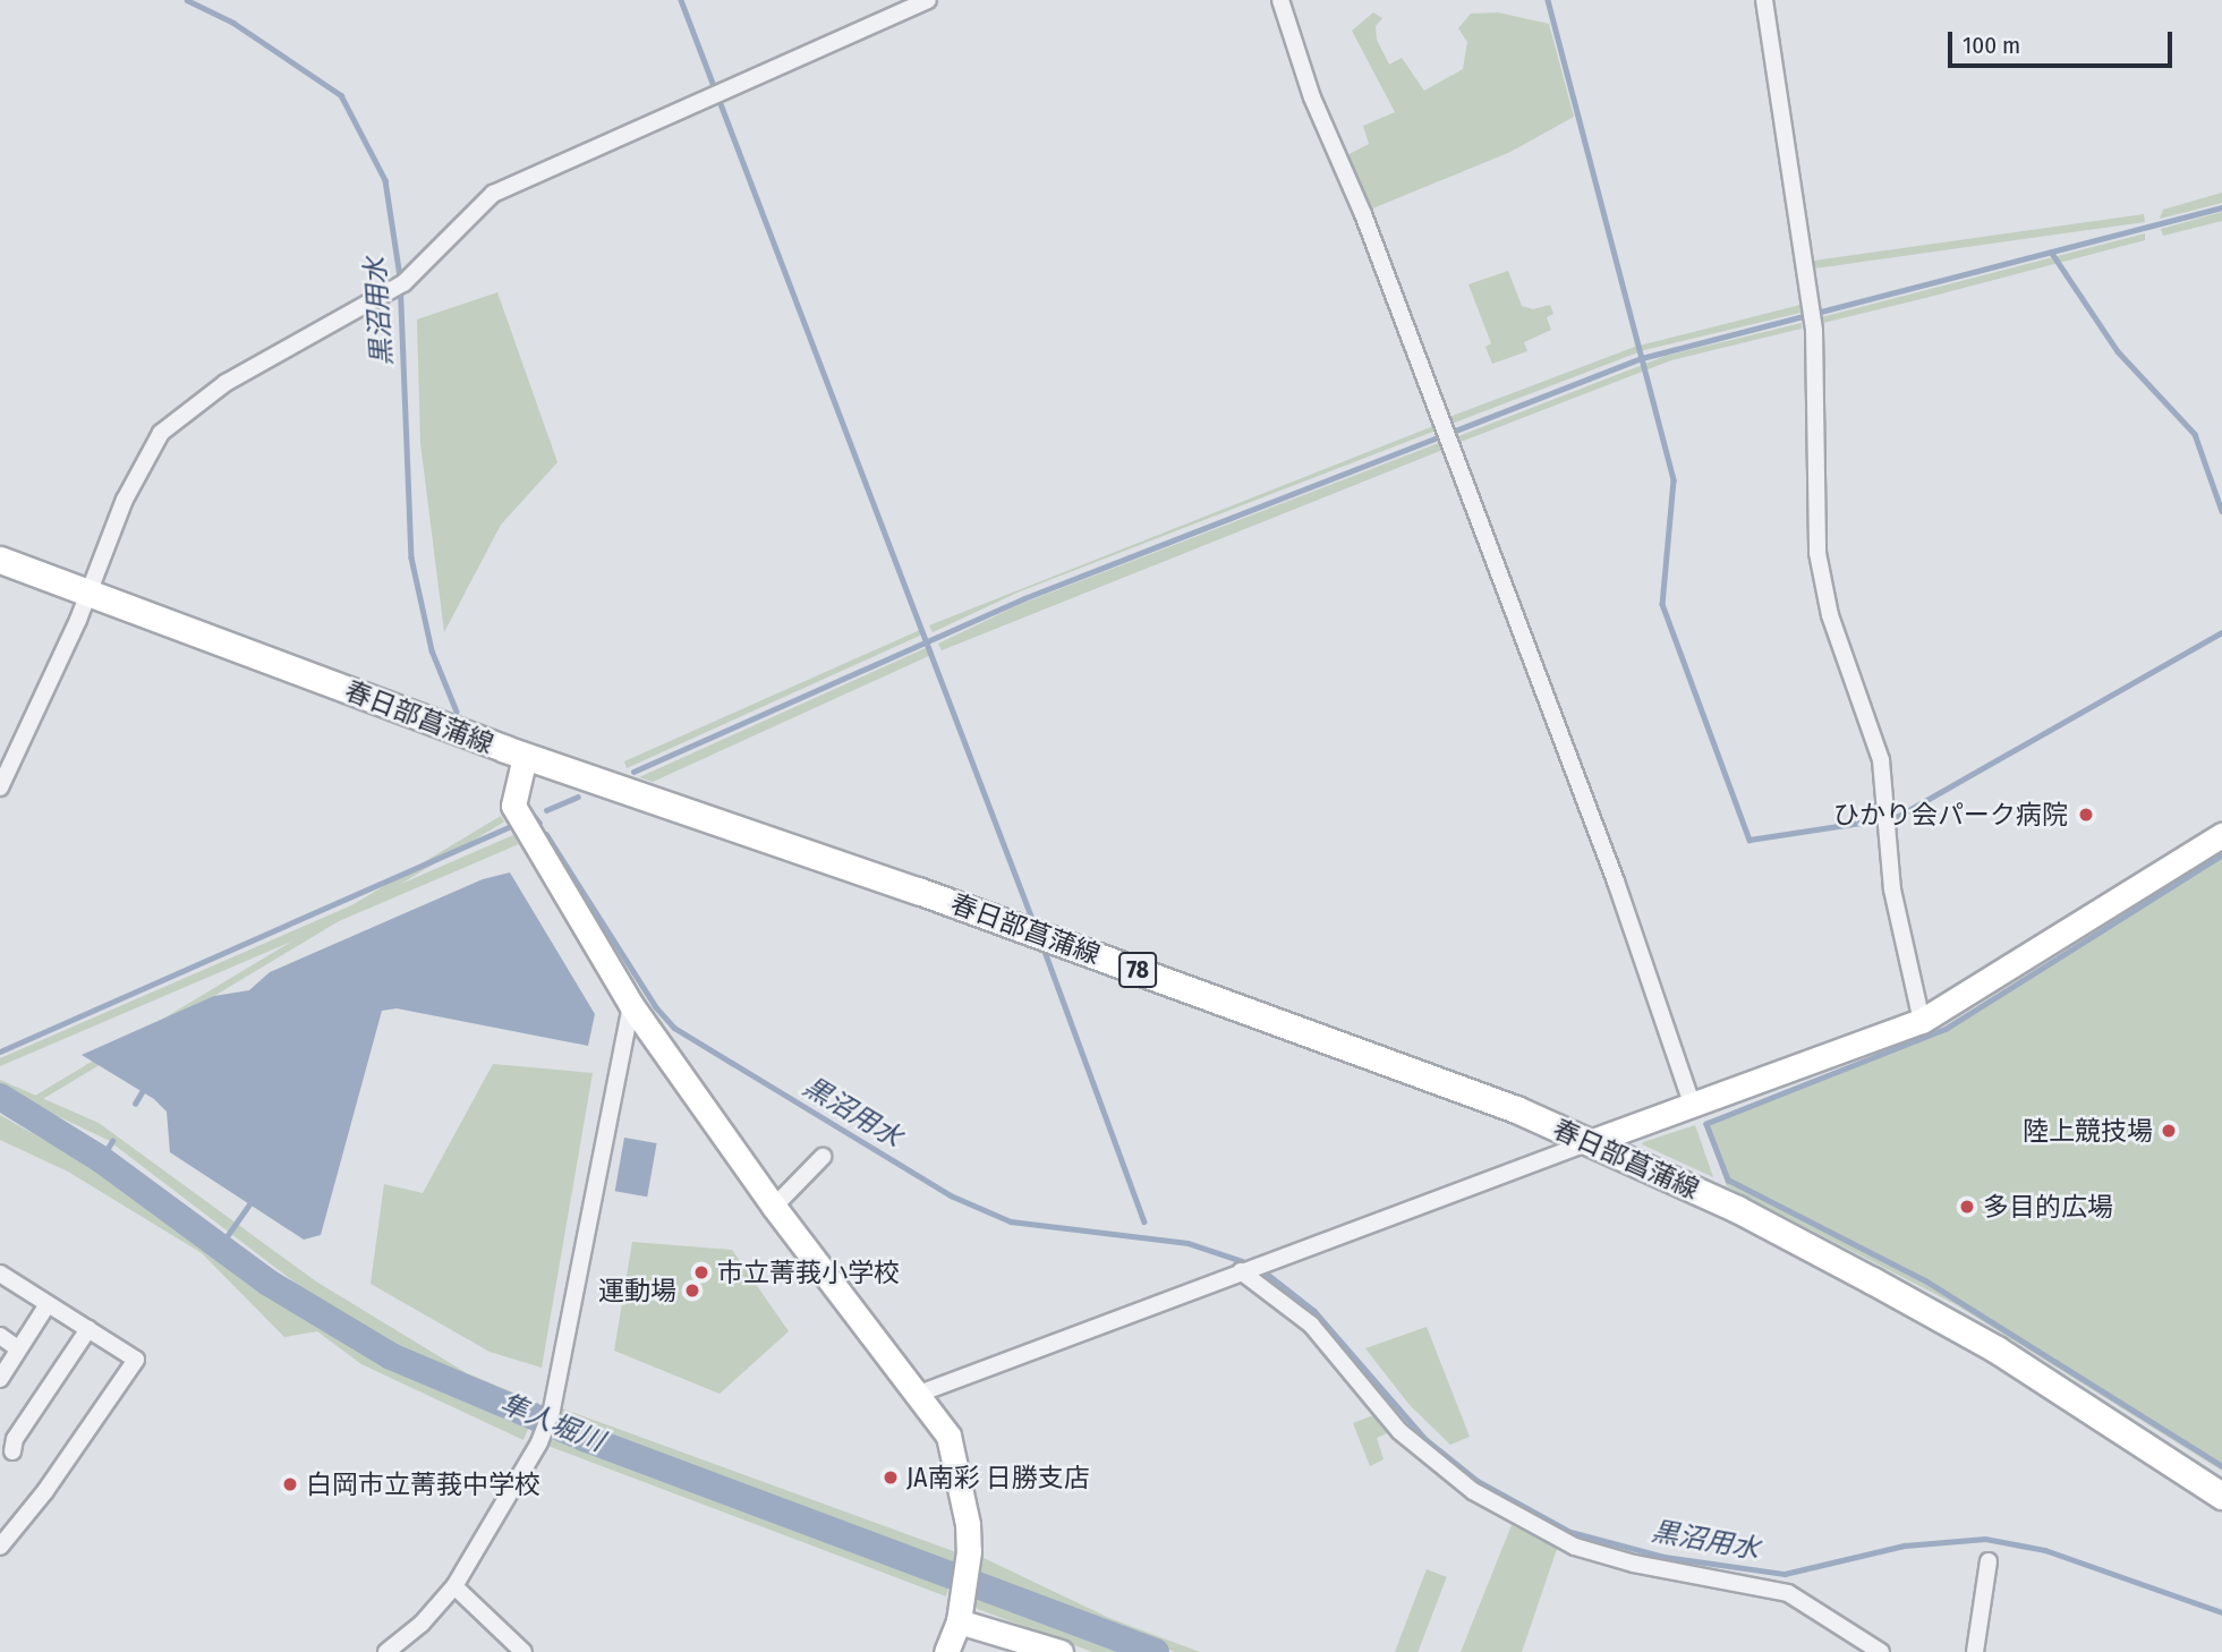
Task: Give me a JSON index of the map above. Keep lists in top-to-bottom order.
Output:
{
  "streets": {
    "main road": ["春日部菖蒲線", "78"]
  },
  "water": ["黒沼用水", "隼人堀川"],
  "places": [
    "ひかり会パーク病院",
    "陸上競技場",
    "多目的広場",
    "市立菁莪小学校",
    "運動場",
    "JA南彩 日勝支店",
    "白岡市立菁莪中学校"
  ],
  "scale_bar": "100 m"
}
